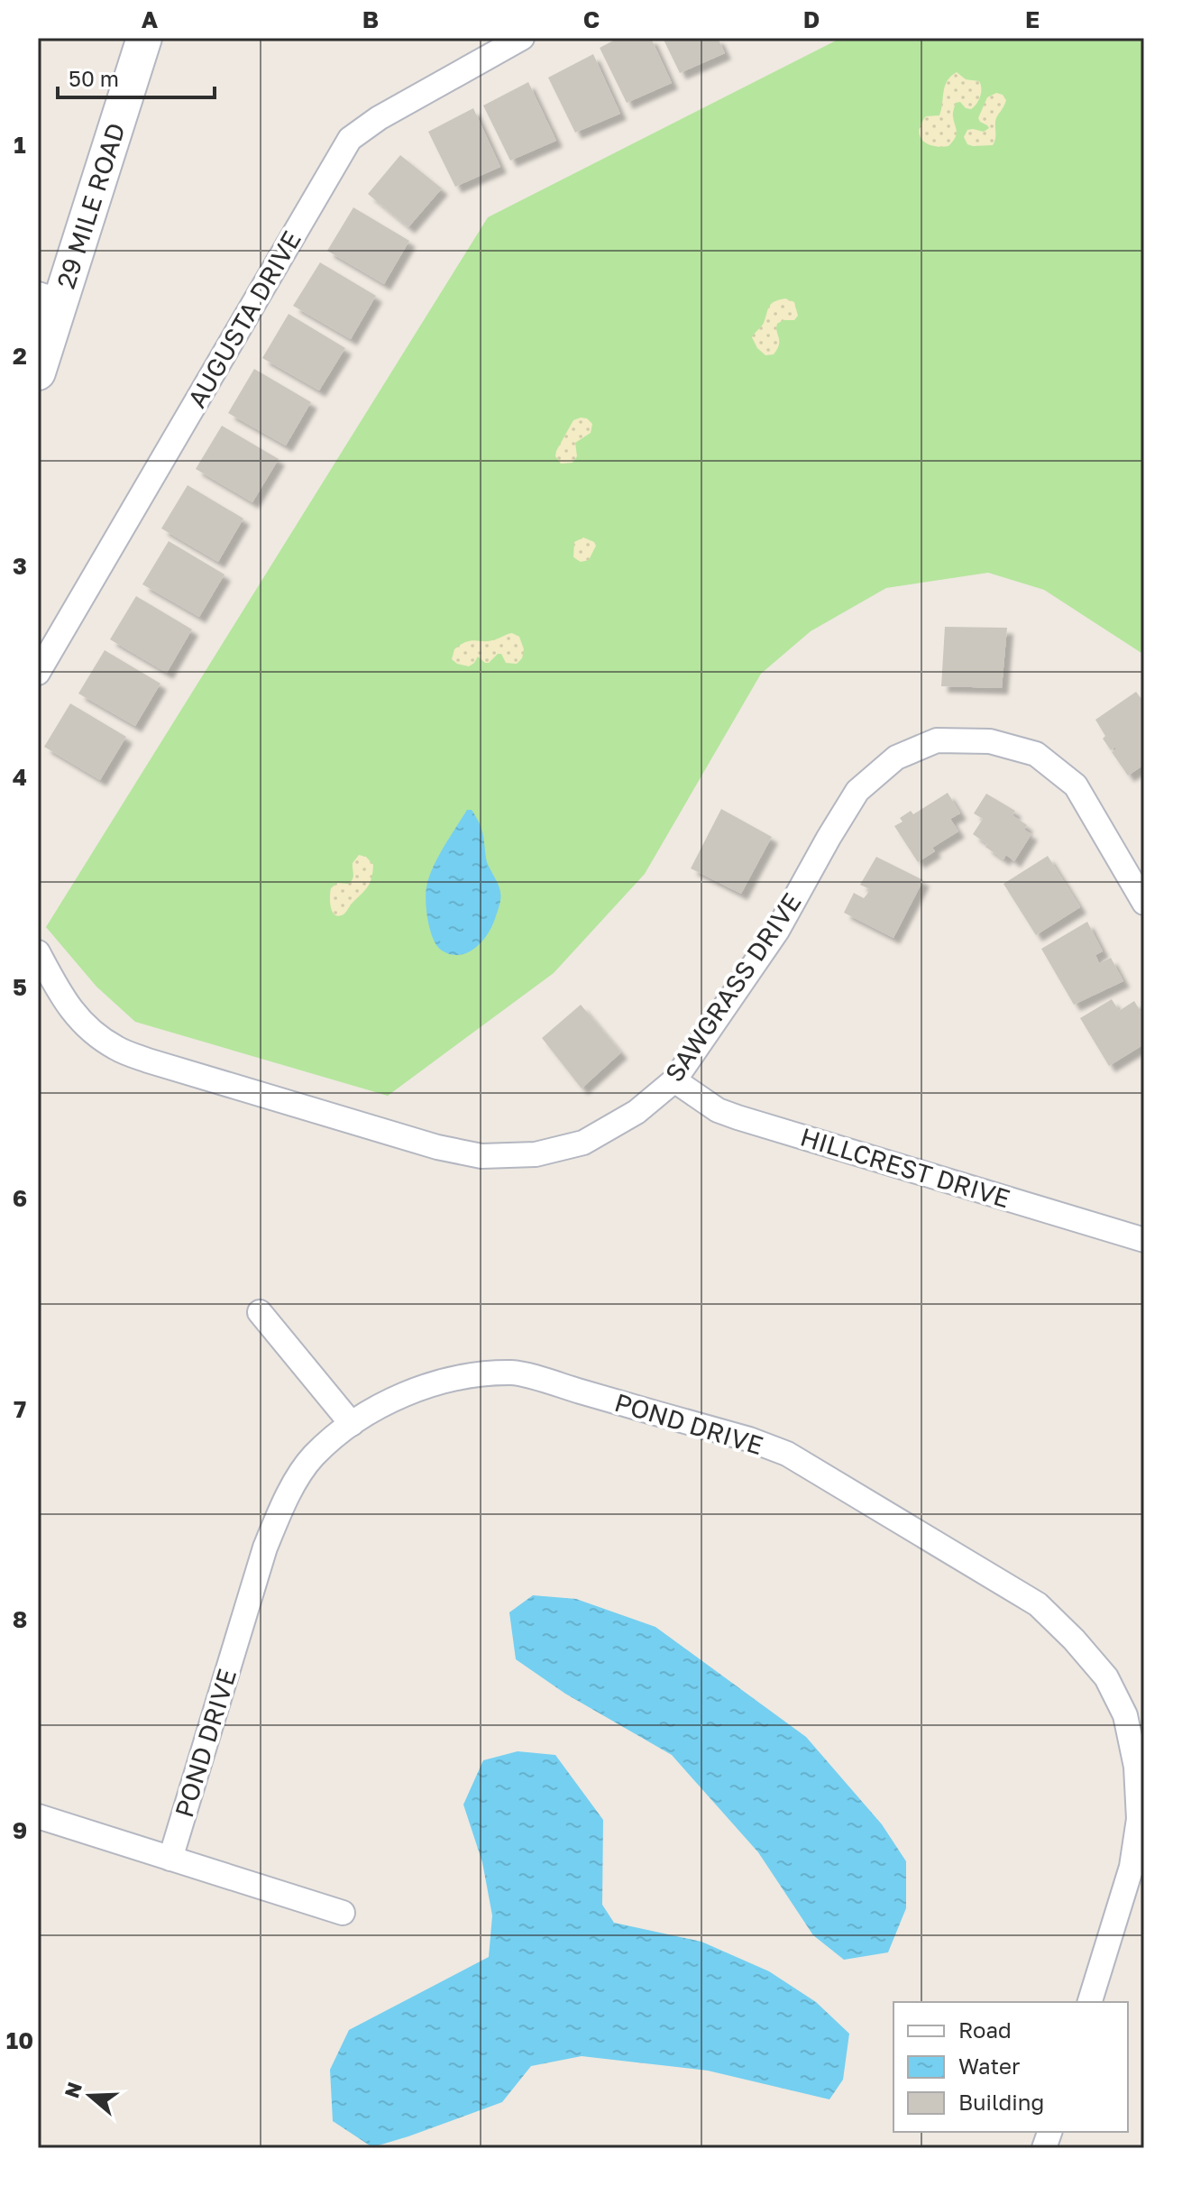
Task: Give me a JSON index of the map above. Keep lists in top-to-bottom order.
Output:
{
  "streets": {
    "street": [
      "29 MILE ROAD",
      "AUGUSTA DRIVE",
      "SAWGRASS DRIVE",
      "HILLCREST DRIVE",
      "POND DRIVE"
    ]
  },
  "crossings": [
    ["SAWGRASS DRIVE", "HILLCREST DRIVE"]
  ],
  "legend": ["Road", "Water", "Building"],
  "scale_bar": "50 m",
  "north": "left",
  "grid": {
    "columns": [
      "A",
      "B",
      "C",
      "D",
      "E"
    ],
    "rows": [
      "1",
      "2",
      "3",
      "4",
      "5",
      "6",
      "7",
      "8",
      "9",
      "10"
    ]
  }
}
